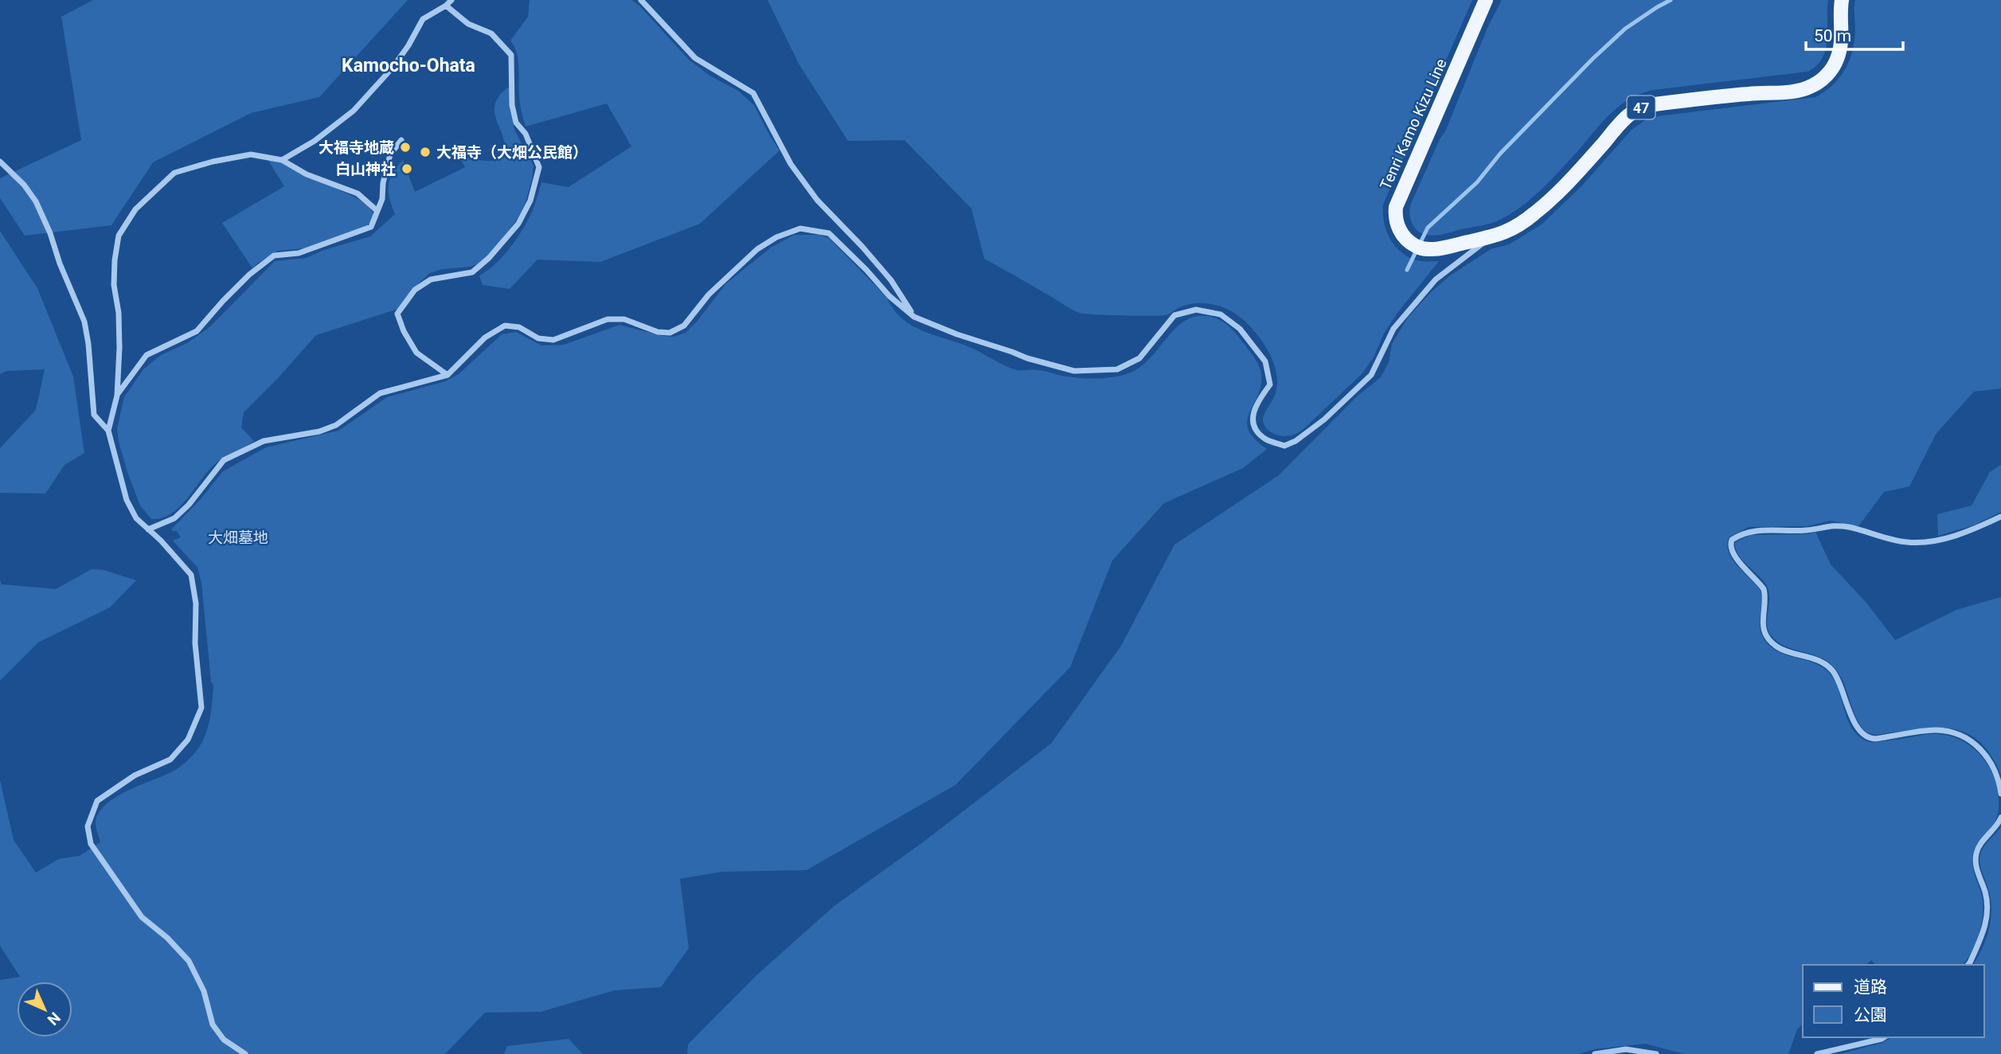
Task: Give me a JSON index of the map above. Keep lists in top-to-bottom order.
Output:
{
  "streets": {
    "main road": ["47", "Tenri Kamo Kizu Line"]
  },
  "districts": ["Kamocho-Ohata"],
  "parks": ["大畑墓地"],
  "places": ["大福寺地蔵", "大福寺（大畑公民館）", "白山神社"],
  "legend": ["道路", "公園"],
  "scale_bar": "50 m",
  "north": "bottom right"
}
